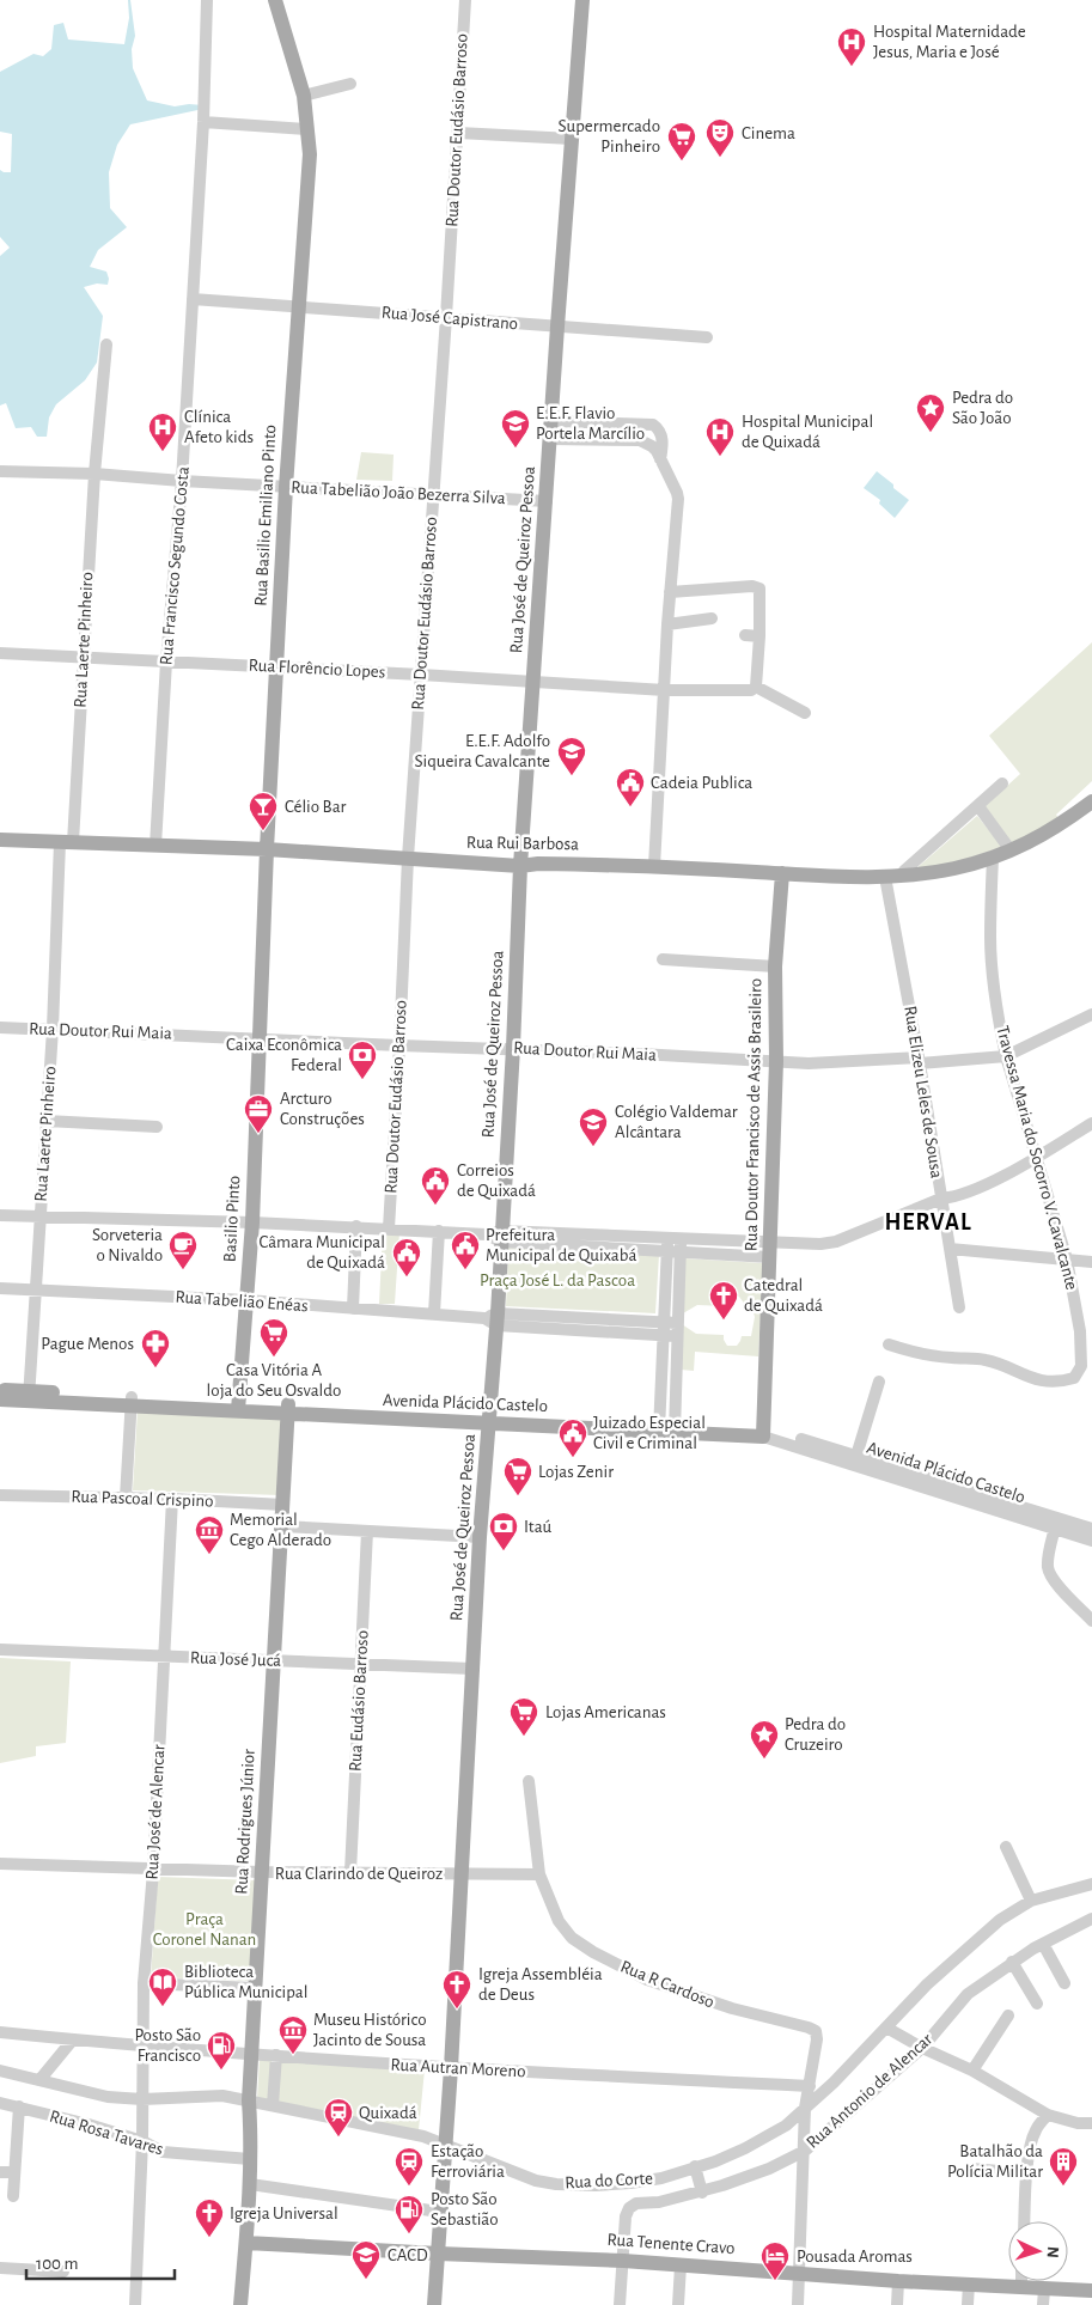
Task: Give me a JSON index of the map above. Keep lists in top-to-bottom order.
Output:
{
  "streets": {
    "main road": [
      "Rua Basilio Emiliano Pinto",
      "Rua José de Queiroz Pessoa",
      "Rua Rui Barbosa",
      "Rua Doutor Francisco de Assis Brasileiro",
      "Basilio Pinto",
      "Avenida Plácido Castelo",
      "Rua Rodrigues Júnior",
      "Rua Tenente Cravo"
    ],
    "street": [
      "Rua Doutor Eudásio Barroso",
      "Rua José Capistrano",
      "Rua Tabelião João Bezerra Silva",
      "Rua Francisco Segundo Costa",
      "Rua Laerte Pinheiro",
      "Rua Florêncio Lopes",
      "Rua Doutor Rui Maia",
      "Rua Elizeu Leles de Sousa",
      "Travessa Maria do Socorro V. Cavalcante",
      "Rua Tabelião Enéas",
      "Rua Pascoal Crispino",
      "Rua José Jucá",
      "Rua Eudásio Barroso",
      "Rua José de Alencar",
      "Rua Clarindo de Queiroz",
      "Rua R Cardoso",
      "Rua Autran Moreno",
      "Rua Antonio de Alencar",
      "Rua Rosa Tavares",
      "Rua do Corte"
    ]
  },
  "crossings": [
    ["Rua Doutor Eudásio Barroso", "Rua José Capistrano"],
    ["Rua Doutor Eudásio Barroso", "Rua Tabelião João Bezerra Silva"],
    ["Rua Doutor Eudásio Barroso", "Rua Florêncio Lopes"],
    ["Rua Doutor Eudásio Barroso", "Rua Rui Barbosa"],
    ["Rua Doutor Eudásio Barroso", "Rua Doutor Rui Maia"],
    ["Rua José Capistrano", "Rua Basilio Emiliano Pinto"],
    ["Rua José Capistrano", "Rua José de Queiroz Pessoa"],
    ["Rua José Capistrano", "Rua Francisco Segundo Costa"],
    ["Rua Tabelião João Bezerra Silva", "Rua Basilio Emiliano Pinto"],
    ["Rua Tabelião João Bezerra Silva", "Rua José de Queiroz Pessoa"],
    ["Rua Tabelião João Bezerra Silva", "Rua Francisco Segundo Costa"],
    ["Rua Tabelião João Bezerra Silva", "Rua Laerte Pinheiro"],
    ["Rua Basilio Emiliano Pinto", "Rua Florêncio Lopes"],
    ["Rua Basilio Emiliano Pinto", "Rua Rui Barbosa"],
    ["Rua Basilio Emiliano Pinto", "Rua Doutor Rui Maia"],
    ["Rua Basilio Emiliano Pinto", "Basilio Pinto"],
    ["Rua José de Queiroz Pessoa", "Rua Florêncio Lopes"],
    ["Rua José de Queiroz Pessoa", "Rua Rui Barbosa"],
    ["Rua José de Queiroz Pessoa", "Rua Doutor Rui Maia"],
    ["Rua José de Queiroz Pessoa", "Rua Tabelião Enéas"],
    ["Rua José de Queiroz Pessoa", "Avenida Plácido Castelo"],
    ["Rua José de Queiroz Pessoa", "Rua José Jucá"],
    ["Rua José de Queiroz Pessoa", "Rua Clarindo de Queiroz"],
    ["Rua José de Queiroz Pessoa", "Rua Autran Moreno"],
    ["Rua José de Queiroz Pessoa", "Rua do Corte"],
    ["Rua José de Queiroz Pessoa", "Rua Tenente Cravo"],
    ["Rua Francisco Segundo Costa", "Rua Florêncio Lopes"],
    ["Rua Francisco Segundo Costa", "Rua Rui Barbosa"],
    ["Rua Laerte Pinheiro", "Rua Florêncio Lopes"],
    ["Rua Laerte Pinheiro", "Rua Rui Barbosa"],
    ["Rua Laerte Pinheiro", "Rua Doutor Rui Maia"],
    ["Rua Laerte Pinheiro", "Rua Tabelião Enéas"],
    ["Rua Laerte Pinheiro", "Avenida Plácido Castelo"],
    ["Rua Rui Barbosa", "Rua Elizeu Leles de Sousa"],
    ["Rua Rui Barbosa", "Rua Doutor Francisco de Assis Brasileiro"],
    ["Rua Rui Barbosa", "Travessa Maria do Socorro V. Cavalcante"],
    ["Rua Doutor Rui Maia", "Rua Elizeu Leles de Sousa"],
    ["Rua Doutor Rui Maia", "Rua Doutor Francisco de Assis Brasileiro"],
    ["Rua Doutor Rui Maia", "Travessa Maria do Socorro V. Cavalcante"],
    ["Rua Doutor Rui Maia", "Basilio Pinto"],
    ["Rua Doutor Francisco de Assis Brasileiro", "Avenida Plácido Castelo"],
    ["Basilio Pinto", "Rua Tabelião Enéas"],
    ["Basilio Pinto", "Avenida Plácido Castelo"],
    ["Avenida Plácido Castelo", "Rua Rodrigues Júnior"],
    ["Rua Pascoal Crispino", "Rua José de Alencar"],
    ["Rua Pascoal Crispino", "Rua Rodrigues Júnior"],
    ["Rua José Jucá", "Rua Eudásio Barroso"],
    ["Rua José Jucá", "Rua José de Alencar"],
    ["Rua José Jucá", "Rua Rodrigues Júnior"],
    ["Rua Eudásio Barroso", "Rua Clarindo de Queiroz"],
    ["Rua José de Alencar", "Rua Clarindo de Queiroz"],
    ["Rua José de Alencar", "Rua Autran Moreno"],
    ["Rua José de Alencar", "Rua Rosa Tavares"],
    ["Rua José de Alencar", "Rua do Corte"],
    ["Rua Rodrigues Júnior", "Rua Clarindo de Queiroz"],
    ["Rua Rodrigues Júnior", "Rua Autran Moreno"],
    ["Rua Rodrigues Júnior", "Rua Rosa Tavares"],
    ["Rua Rodrigues Júnior", "Rua do Corte"],
    ["Rua Rodrigues Júnior", "Rua Tenente Cravo"],
    ["Rua Clarindo de Queiroz", "Rua R Cardoso"],
    ["Rua R Cardoso", "Rua Autran Moreno"],
    ["Rua Antonio de Alencar", "Rua Tenente Cravo"]
  ],
  "districts": ["HERVAL"],
  "parks": ["Praça José L. da Pascoa", "Praça Coronel Nanan"],
  "places": {
    "hospital": ["Hospital Maternidade Jesus, Maria e José", "Clínica Afeto kids", "Hospital Municipal de Quixadá"],
    "theatre": ["Cinema"],
    "supermarket": [
      "Supermercado Pinheiro",
      "Casa Vitória A loja do Seu Osvaldo",
      "Lojas Zenir",
      "Lojas Americanas"
    ],
    "place": ["Pedra do São João", "Pedra do Cruzeiro"],
    "school or university": [
      "E.E.F. Flavio Portela Marcílio",
      "E.E.F. Adolfo Siqueira Cavalcante",
      "Colégio Valdemar Alcântara",
      "CACD"
    ],
    "public building": [
      "Cadeia Publica",
      "Correios de Quixadá",
      "Prefeitura Municipal de Quixabá",
      "Câmara Municipal de Quixadá",
      "Juizado Especial Civil e Criminal"
    ],
    "bar": ["Célio Bar"],
    "bank": ["Caixa Econômica Federal", "Itaú"],
    "office": ["Arcturo Construções"],
    "cafe": ["Sorveteria o Nivaldo"],
    "church": ["Catedral de Quixadá", "Igreja Assembléia de Deus", "Igreja Universal"],
    "pharmacy": ["Pague Menos"],
    "museum": ["Memorial Cego Alderado", "Museu Histórico Jacinto de Sousa"],
    "library": ["Biblioteca Pública Municipal"],
    "fuel station": ["Posto São Francisco", "Posto São Sebastião"],
    "station": ["Quixadá", "Estação Ferroviária"],
    "building": ["Batalhão da Polícia Militar"],
    "hotel": ["Pousada Aromas"]
  },
  "scale_bar": "100 m",
  "north": "right"
}
